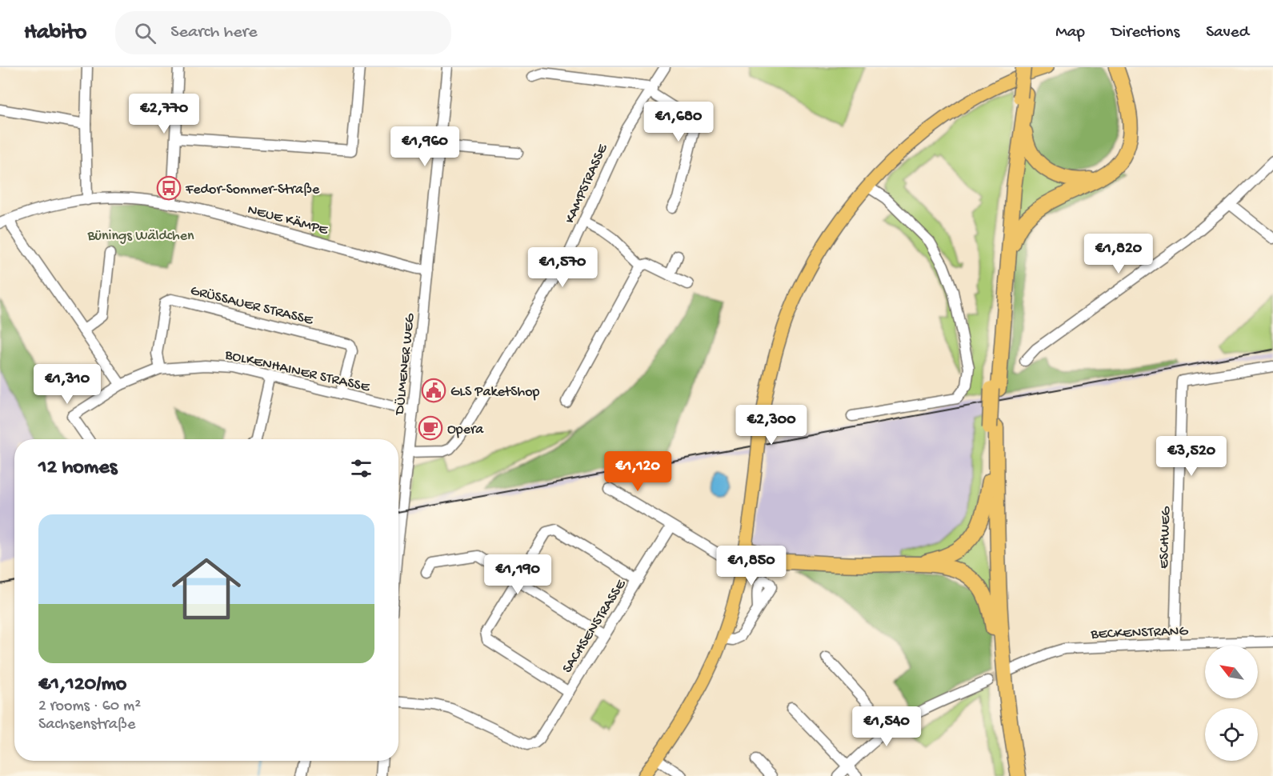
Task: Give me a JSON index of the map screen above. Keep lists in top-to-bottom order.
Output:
{
  "streets": {
    "street": [
      "KAMPSTRASSE",
      "NEUE KÄMPE",
      "GRÜSSAUER STRASSE",
      "DÜLMENER WEG",
      "BOLKENHAINER STRASSE",
      "ESCHWEG",
      "SACHSENSTRASSE",
      "BECKENSTRANG"
    ]
  },
  "crossings": [
    ["KAMPSTRASSE", "DÜLMENER WEG"],
    ["NEUE KÄMPE", "DÜLMENER WEG"],
    ["GRÜSSAUER STRASSE", "BOLKENHAINER STRASSE"],
    ["DÜLMENER WEG", "BOLKENHAINER STRASSE"],
    ["ESCHWEG", "BECKENSTRANG"]
  ],
  "parks": ["Bünings Wäldchen"],
  "places": {
    "bus stop": ["Fedor-Sommer-Straße"],
    "public building": ["GLS PaketShop"],
    "cafe": ["Opera"]
  },
  "north": "top left",
  "page": {
    "header": "Habito",
    "search": "Search here",
    "nav": ["Map", "Directions", "Saved"],
    "price": [
      "€2,770",
      "€1,680",
      "€1,960",
      "€1,820",
      "€1,570",
      "€1,310",
      "€2,300",
      "€3,520",
      "€1,120",
      "€1,850",
      "€1,190",
      "€1,540"
    ],
    "heading": "12 homes",
    "list": [
      {
        "name": "€1,120/mo",
        "note": "2 rooms · 60 m² · Sachsenstraße"
      }
    ]
  }
}
